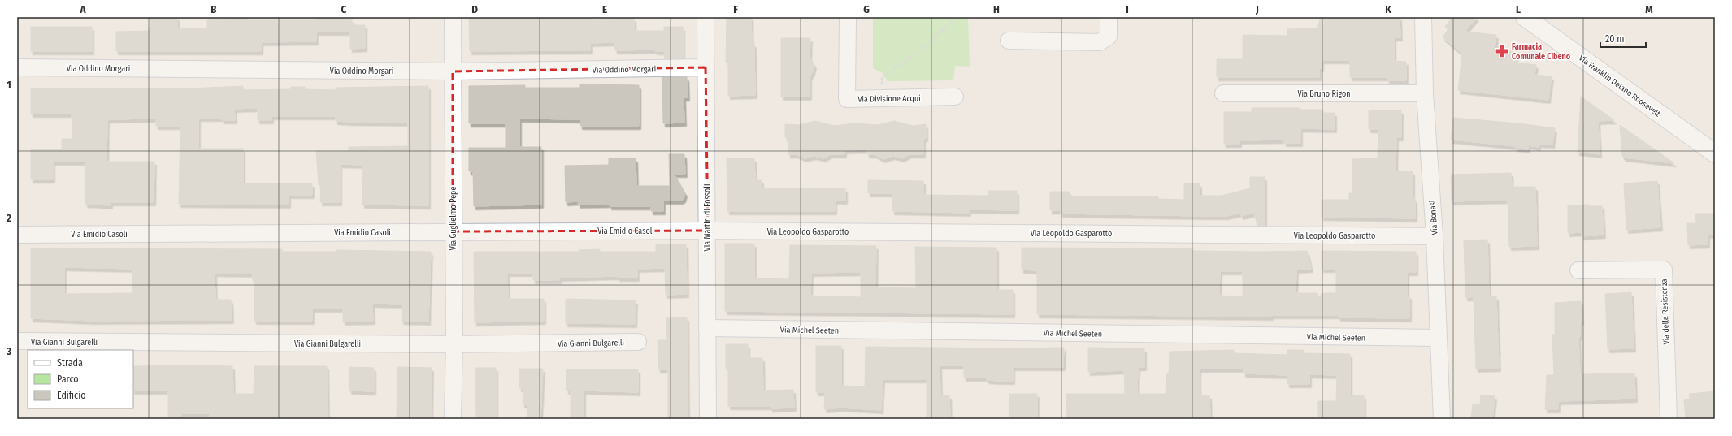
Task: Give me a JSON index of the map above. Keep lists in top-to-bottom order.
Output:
{
  "streets": {
    "main road": ["Via Franklin Delano Roosevelt"],
    "street": [
      "Via Oddino Morgari",
      "Via Bruno Rigon",
      "Via Divisione Acqui",
      "Via Martiri di Fossoli",
      "Via Bonasi",
      "Via Guglielmo Pepe",
      "Via Emidio Casoli",
      "Via Leopoldo Gasparotto",
      "Via della Resistenza",
      "Via Michel Seeten",
      "Via Gianni Bulgarelli"
    ]
  },
  "crossings": [
    ["Via Oddino Morgari", "Via Martiri di Fossoli"],
    ["Via Oddino Morgari", "Via Guglielmo Pepe"],
    ["Via Bruno Rigon", "Via Bonasi"],
    ["Via Martiri di Fossoli", "Via Emidio Casoli"],
    ["Via Martiri di Fossoli", "Via Leopoldo Gasparotto"],
    ["Via Martiri di Fossoli", "Via Michel Seeten"],
    ["Via Bonasi", "Via Leopoldo Gasparotto"],
    ["Via Bonasi", "Via Michel Seeten"],
    ["Via Guglielmo Pepe", "Via Emidio Casoli"],
    ["Via Guglielmo Pepe", "Via Gianni Bulgarelli"],
    ["Via Emidio Casoli", "Via Leopoldo Gasparotto"]
  ],
  "places": {
    "pharmacy": ["Farmacia Comunale Cibeno"]
  },
  "legend": ["Strada", "Parco", "Edificio"],
  "scale_bar": "20 m",
  "grid": {
    "columns": [
      "A",
      "B",
      "C",
      "D",
      "E",
      "F",
      "G",
      "H",
      "I",
      "J",
      "K",
      "L",
      "M"
    ],
    "rows": ["1", "2", "3"]
  }
}
